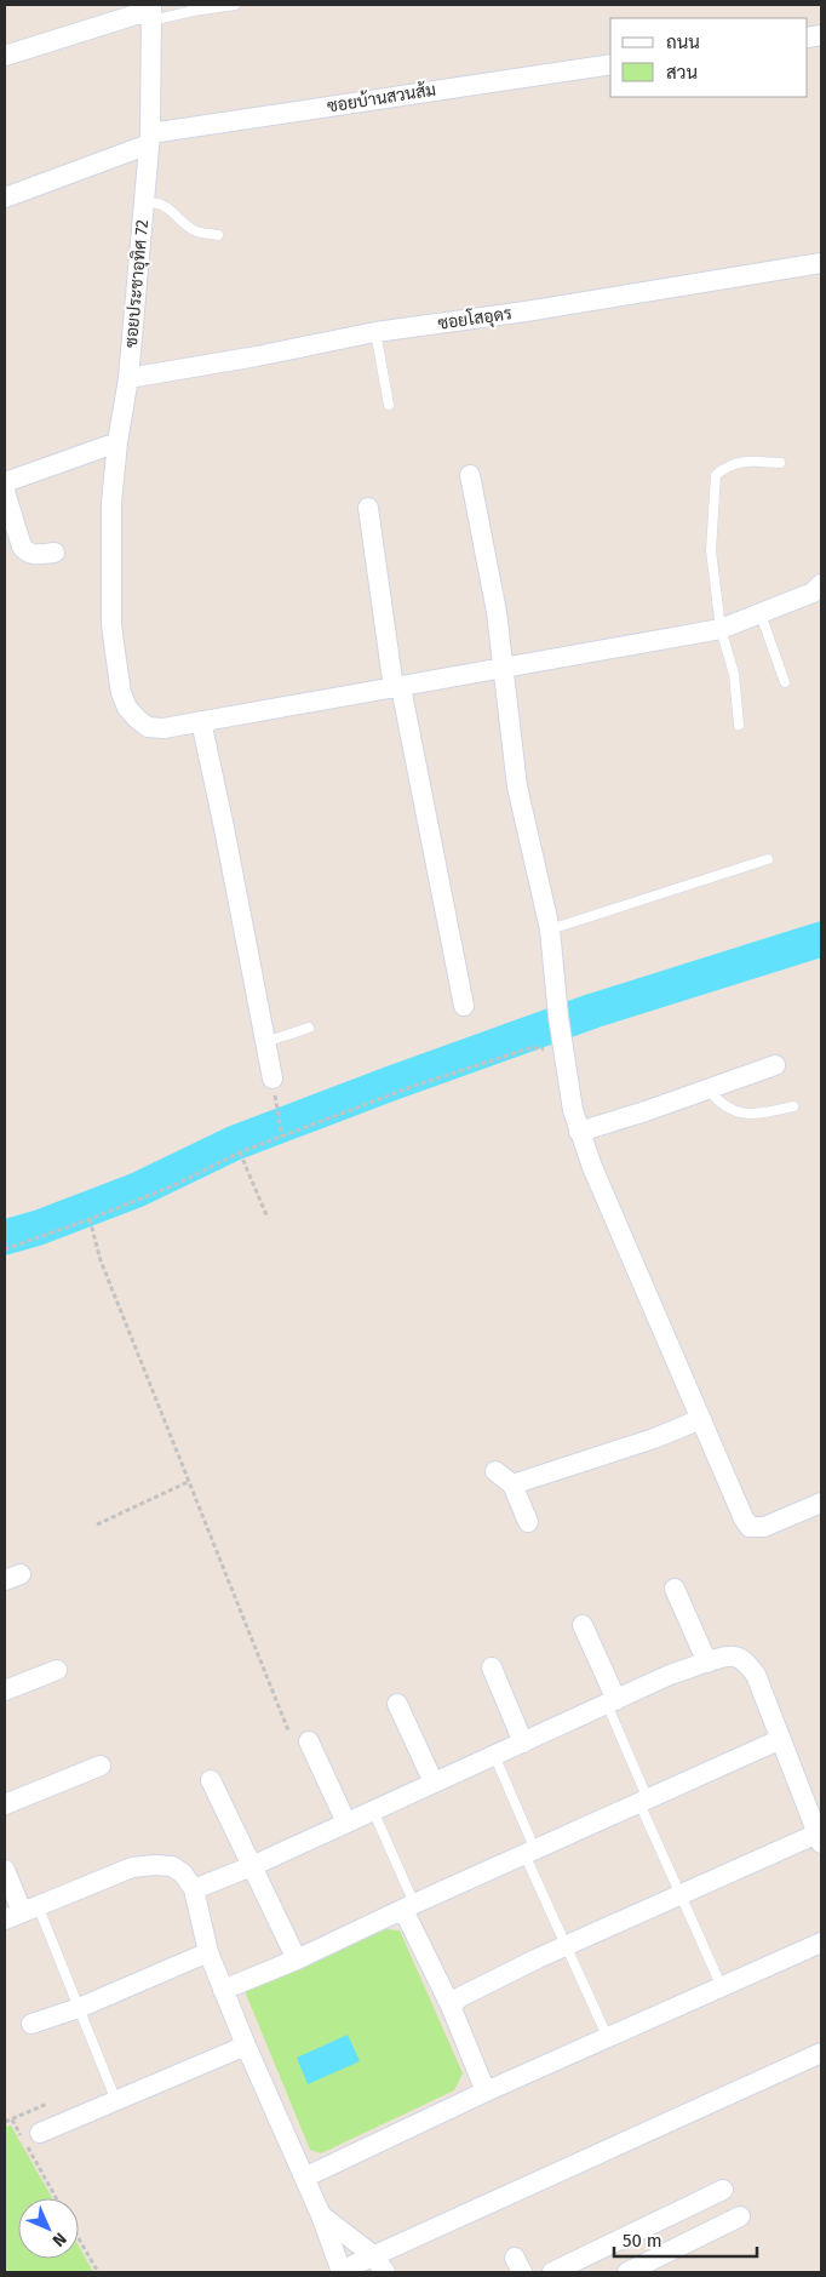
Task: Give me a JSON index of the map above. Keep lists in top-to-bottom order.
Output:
{
  "streets": {
    "street": ["ซอยบ้านสวนส้ม", "ซอยประชาอุทิศ 72", "ซอยโสอุดร"]
  },
  "crossings": [
    ["ซอยบ้านสวนส้ม", "ซอยประชาอุทิศ 72"],
    ["ซอยประชาอุทิศ 72", "ซอยโสอุดร"]
  ],
  "legend": ["ถนน", "สวน"],
  "scale_bar": "50 m",
  "north": "bottom right"
}
